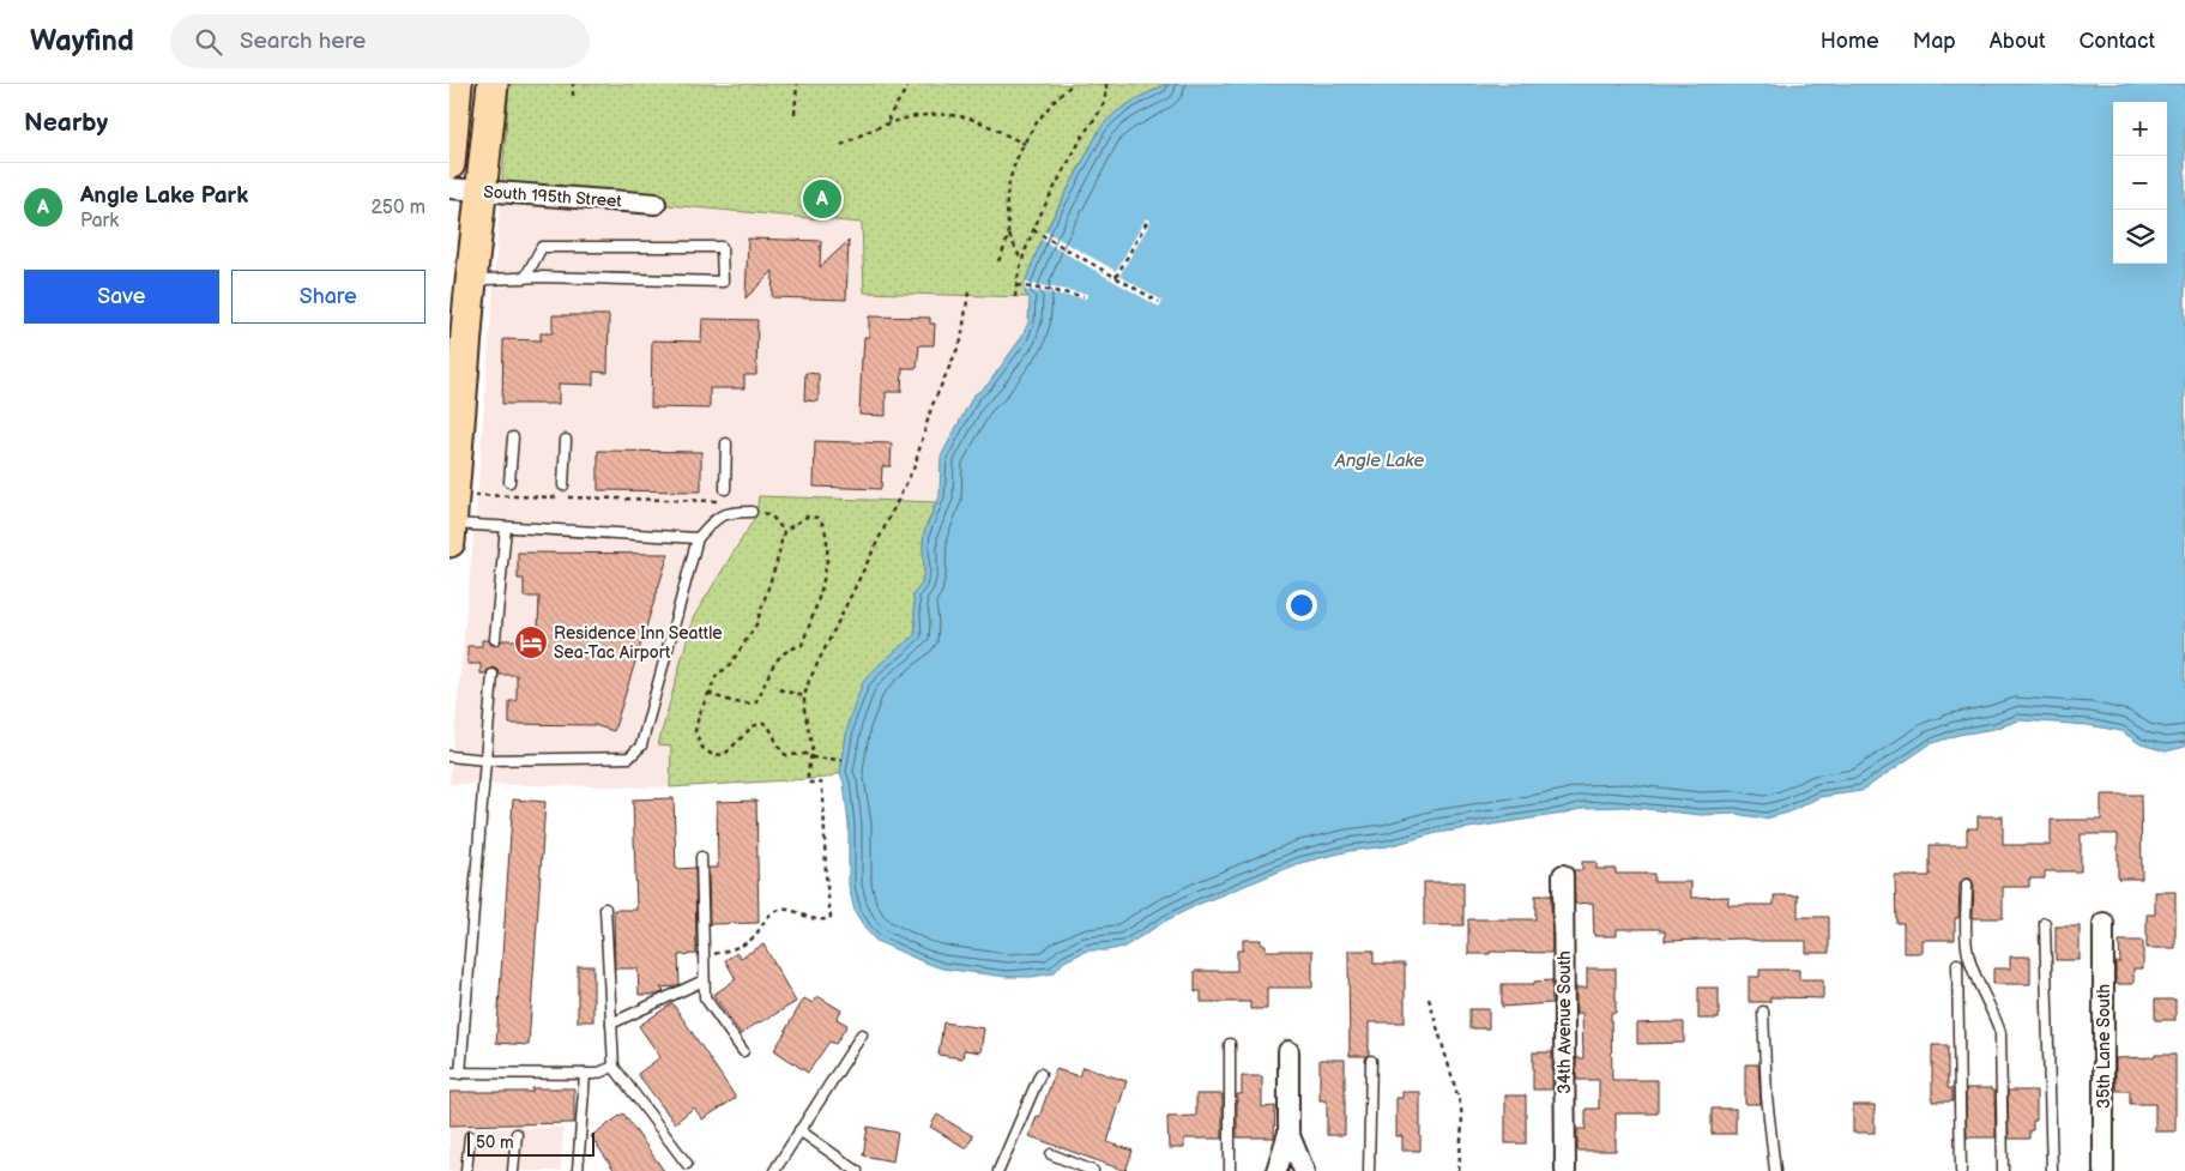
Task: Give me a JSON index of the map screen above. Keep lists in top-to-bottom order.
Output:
{
  "streets": {
    "street": ["South 195th Street", "34th Avenue South", "35th Lane South"]
  },
  "water": ["Angle Lake"],
  "places": {
    "hotel": ["Residence Inn Seattle Sea-Tac Airport"]
  },
  "scale_bar": "50 m",
  "page": {
    "header": "Wayfind",
    "search": "Search here",
    "nav": [
      "Home",
      "Map",
      "About",
      "Contact"
    ],
    "heading": "Nearby",
    "map_buttons": ["+", "−"],
    "list": [
      {
        "mark": "A",
        "name": "Angle Lake Park",
        "note": "Park",
        "value": "250 m"
      }
    ],
    "pins": "A",
    "buttons": ["Save", "Share"],
    "scale": "50 m"
  }
}
